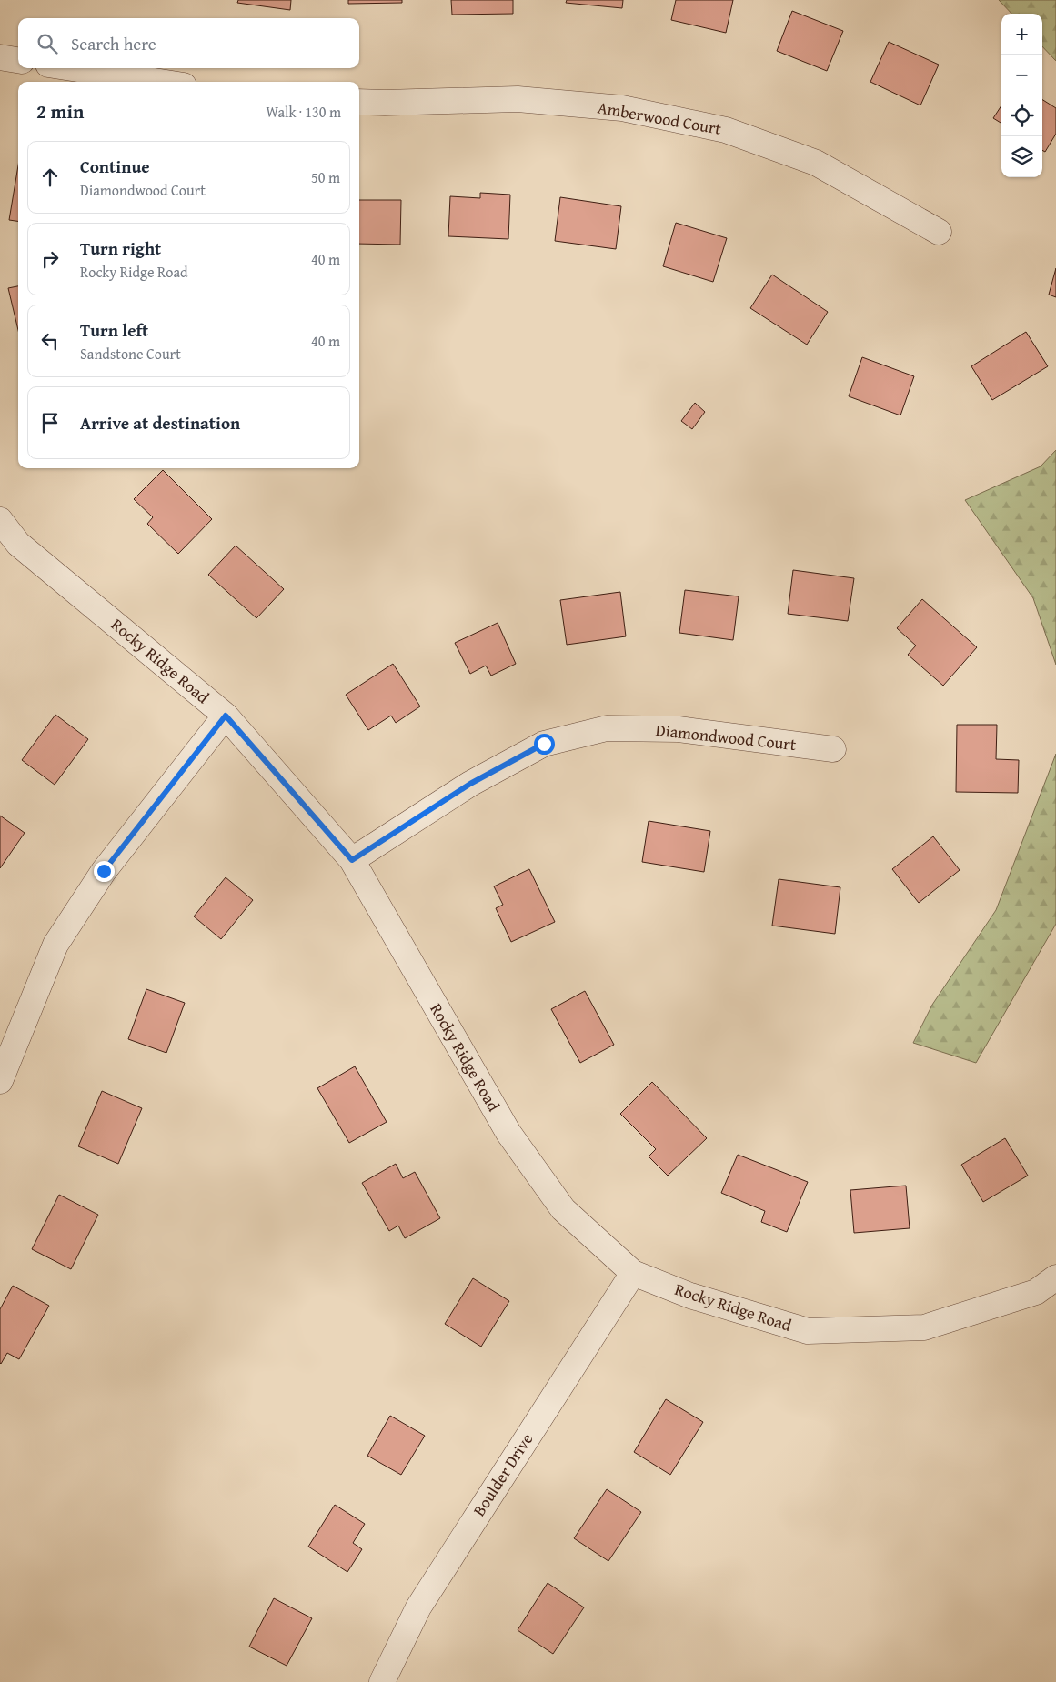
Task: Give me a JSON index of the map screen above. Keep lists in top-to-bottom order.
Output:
{
  "streets": {
    "street": [
      "Amberwood Court",
      "Rocky Ridge Road",
      "Diamondwood Court",
      "Boulder Drive"
    ]
  },
  "crossings": [
    ["Rocky Ridge Road", "Diamondwood Court"],
    ["Rocky Ridge Road", "Boulder Drive"]
  ],
  "page": {
    "map_buttons": ["+", "−"],
    "search": "Search here",
    "heading": ["2 min", "Walk · 130 m"],
    "list": [
      ["Continue", "Diamondwood Court", "50 m"],
      ["Turn right", "Rocky Ridge Road", "40 m"],
      ["Turn left", "Sandstone Court", "40 m"],
      "Arrive at destination"
    ]
  }
}
